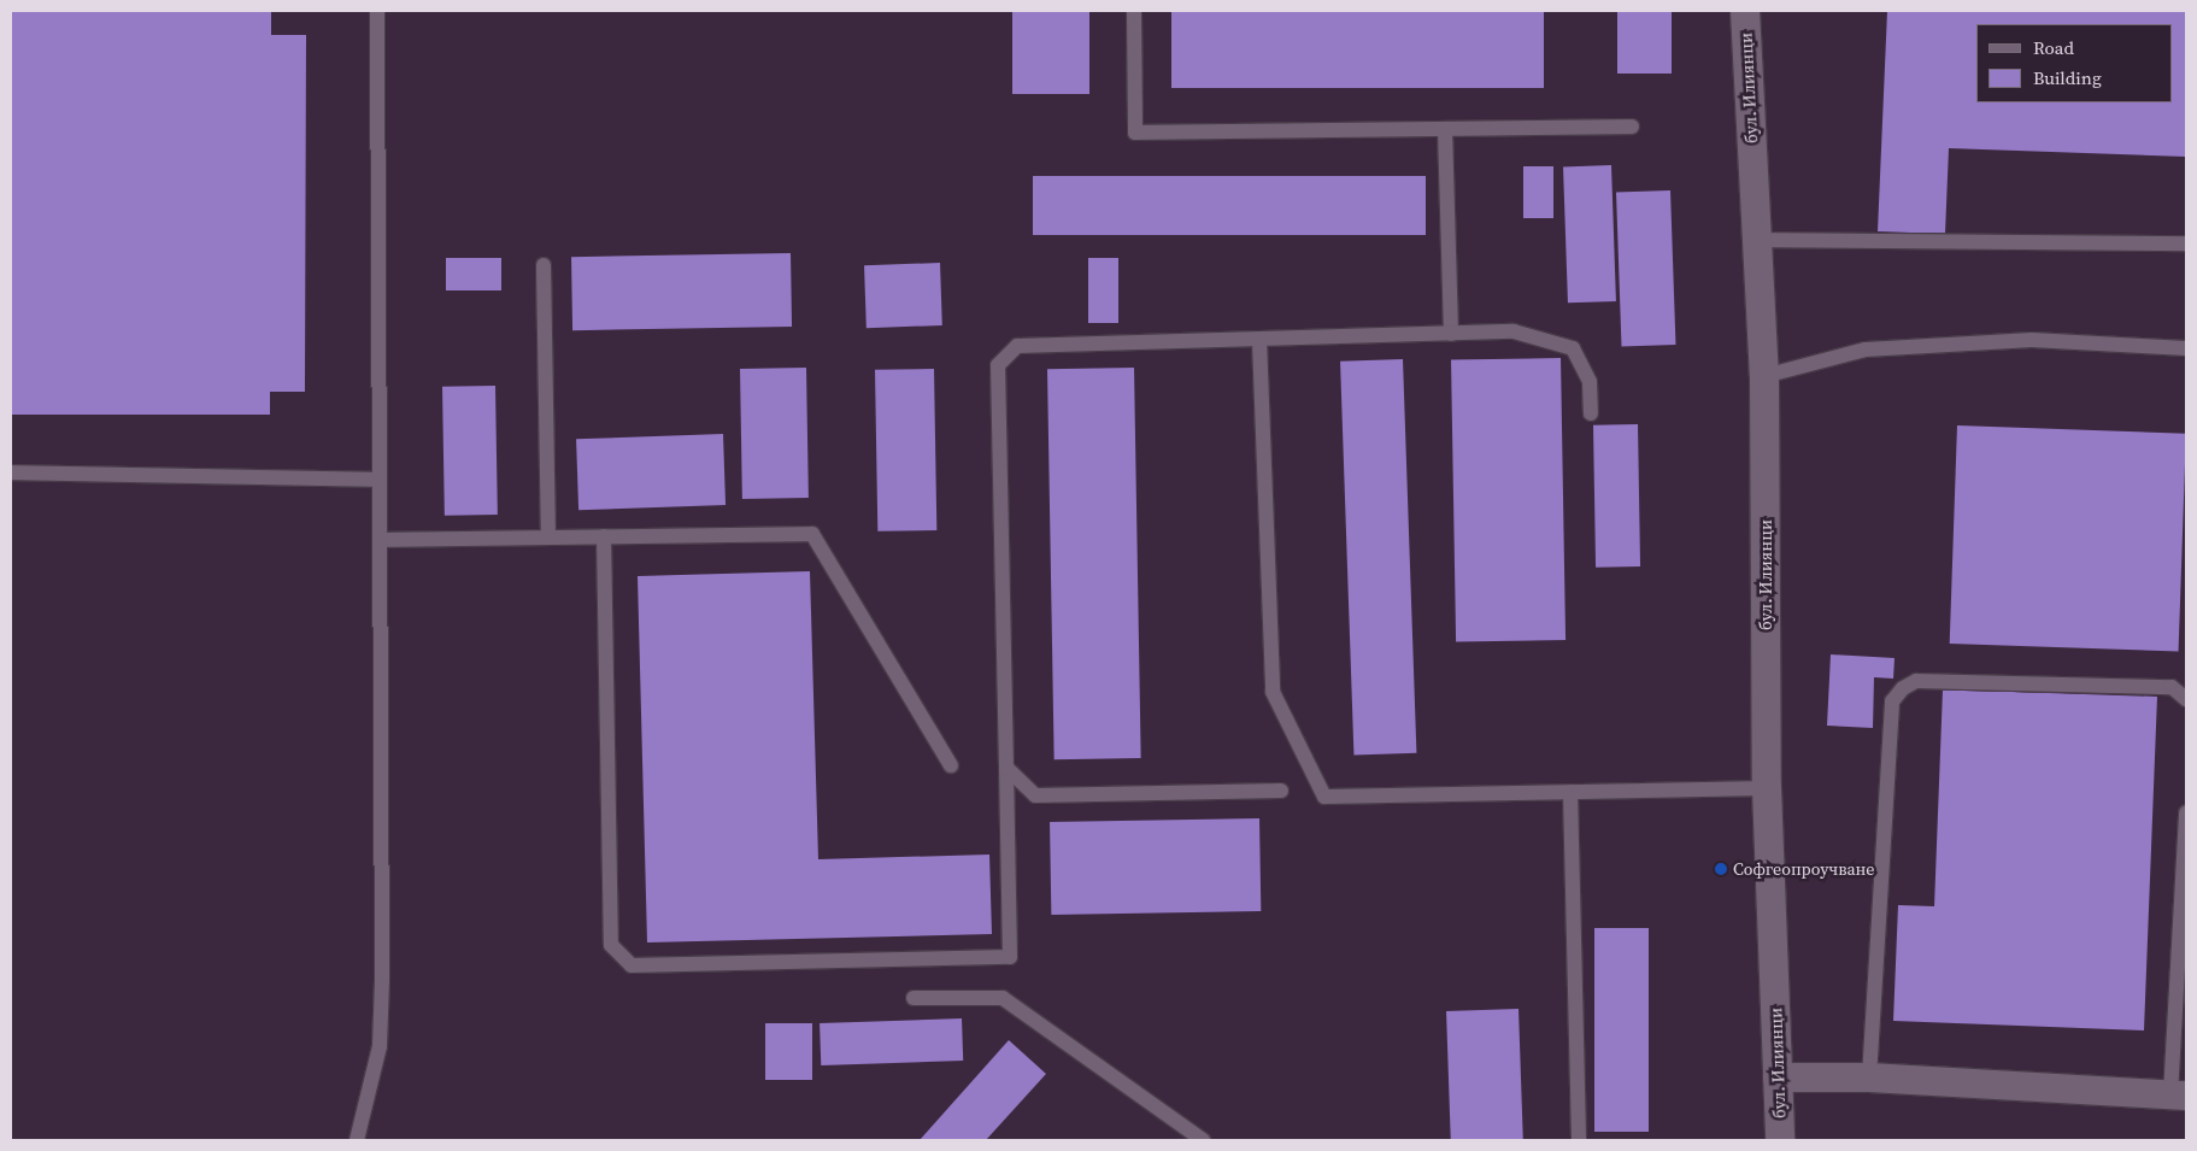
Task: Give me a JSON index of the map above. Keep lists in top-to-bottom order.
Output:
{
  "streets": {
    "street": ["бул. Илиянци"]
  },
  "places": ["Софгеопроучване"],
  "legend": ["Road", "Building"]
}
